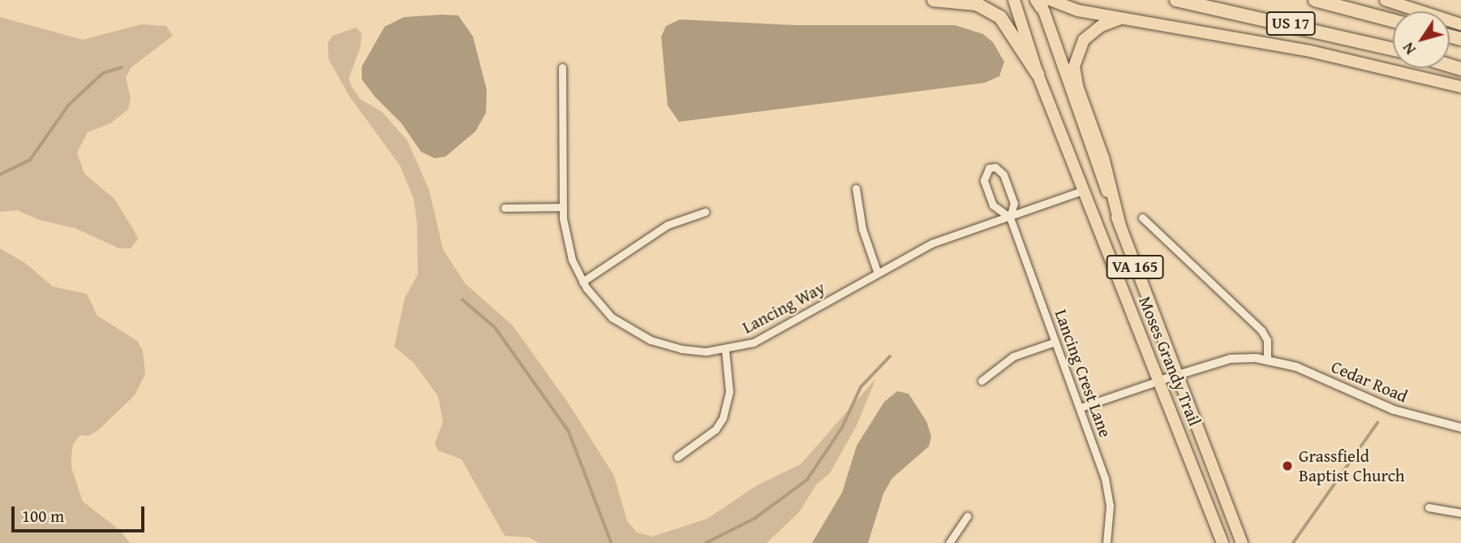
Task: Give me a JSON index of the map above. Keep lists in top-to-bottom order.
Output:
{
  "streets": {
    "highway": ["US 17"],
    "main road": ["VA 165", "Moses Grandy Trail"],
    "street": ["Lancing Way", "Lancing Crest Lane", "Cedar Road"]
  },
  "crossings": [
    ["Lancing Way", "Moses Grandy Trail"],
    ["Lancing Way", "Lancing Crest Lane"],
    ["Moses Grandy Trail", "Cedar Road"]
  ],
  "places": ["Grassfield Baptist Church"],
  "scale_bar": "100 m",
  "north": "bottom left"
}
